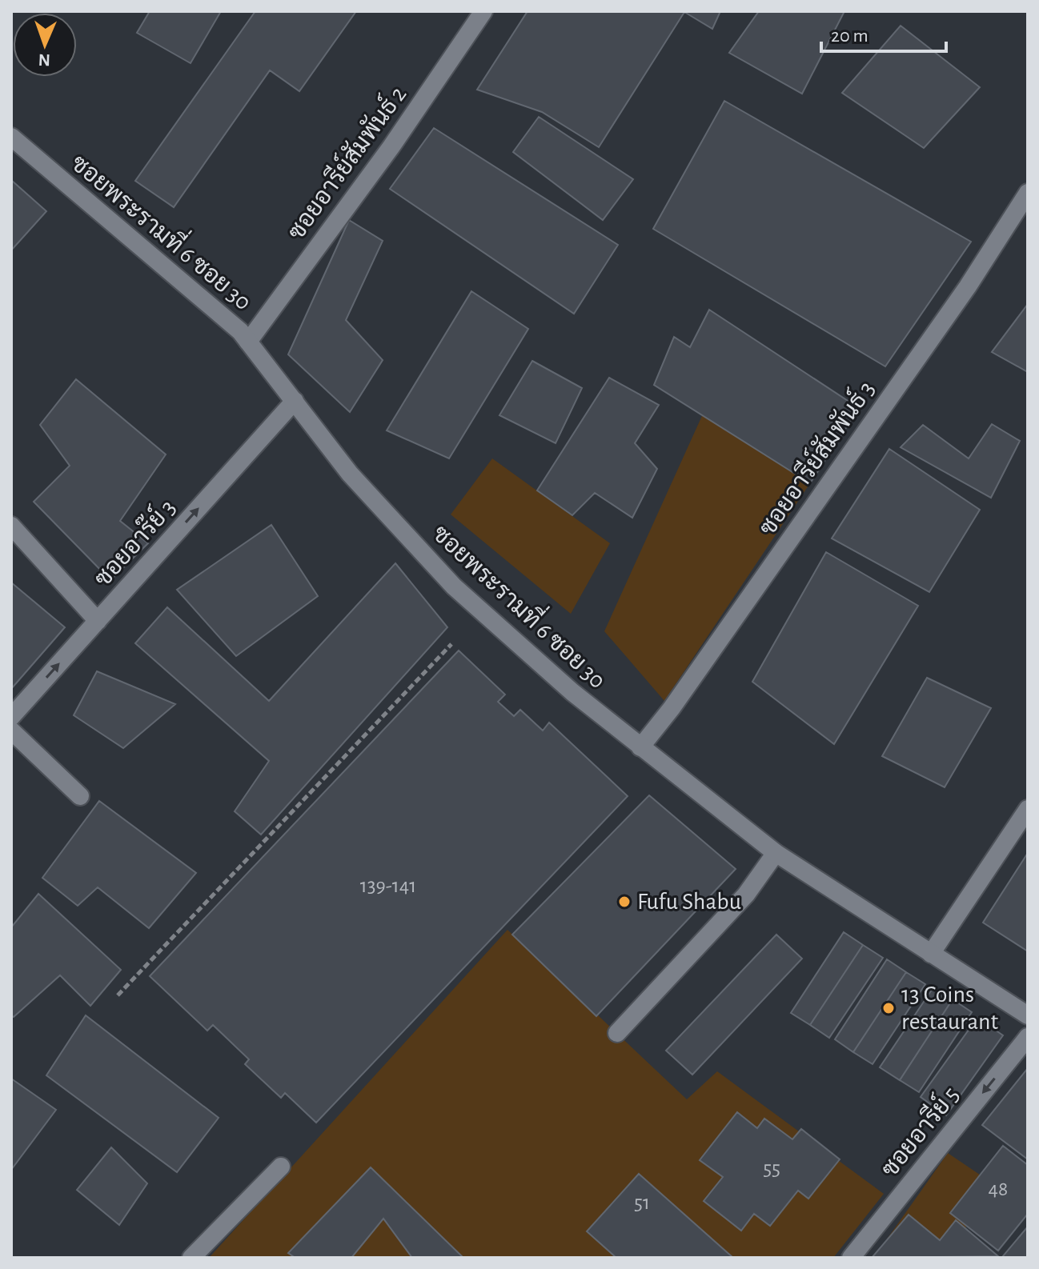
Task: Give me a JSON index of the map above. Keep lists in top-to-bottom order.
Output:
{
  "streets": {
    "street": [
      "ซอยอารีย์สัมพันธ์ 2",
      "ซอยพระรามที่ 6 ซอย 30",
      "ซอยอารีย์สัมพันธ์ 3",
      "ซอยอาร๊ย์ 3",
      "ซอยอารีย์ 5"
    ]
  },
  "crossings": [
    ["ซอยอารีย์สัมพันธ์ 2", "ซอยพระรามที่ 6 ซอย 30"],
    ["ซอยพระรามที่ 6 ซอย 30", "ซอยอารีย์สัมพันธ์ 3"],
    ["ซอยพระรามที่ 6 ซอย 30", "ซอยอาร๊ย์ 3"]
  ],
  "one_way": ["ซอยอาร๊ย์ 3", "ซอยอารีย์ 5"],
  "places": ["Fufu Shabu", "13 Coins restaurant"],
  "house_numbers": [
    "139-141",
    "55",
    "48",
    "51"
  ],
  "scale_bar": "20 m",
  "north": "bottom"
}
